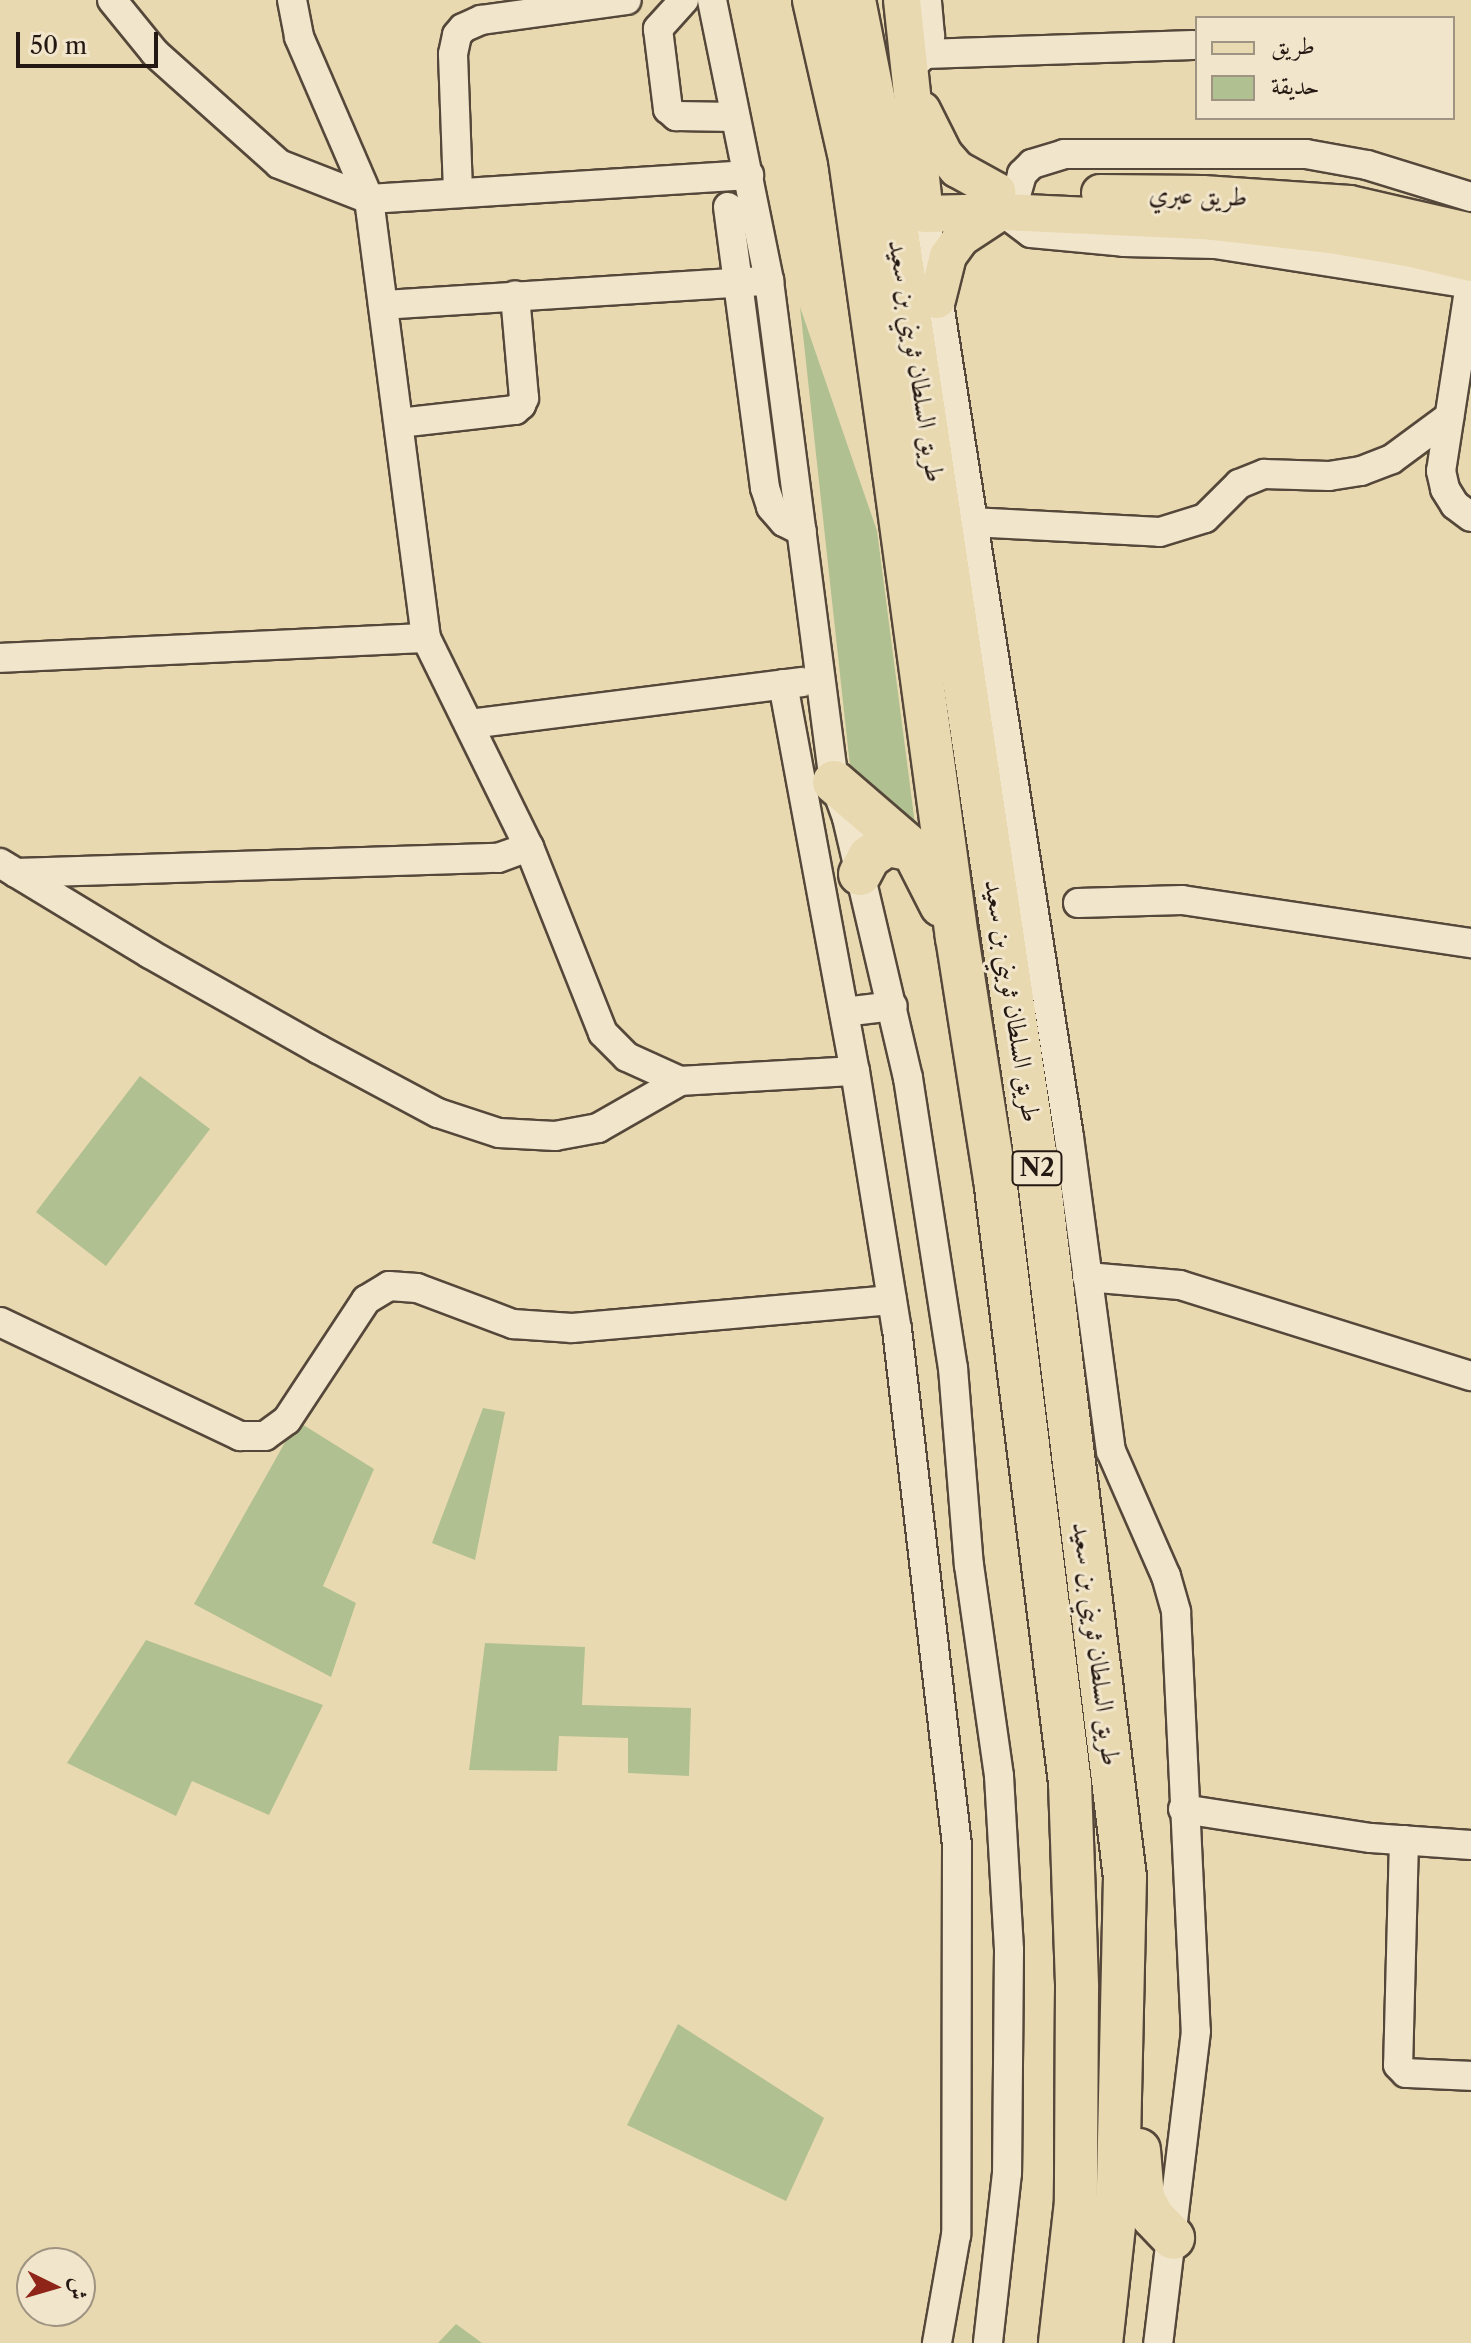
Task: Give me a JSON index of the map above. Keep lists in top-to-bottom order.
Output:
{
  "streets": {
    "highway": ["طريق السلطان ثويني بن سعيد", "N2"],
    "main road": ["طريق عبري"]
  },
  "legend": ["طريق", "حديقة"],
  "scale_bar": "50 m",
  "north": "right"
}
